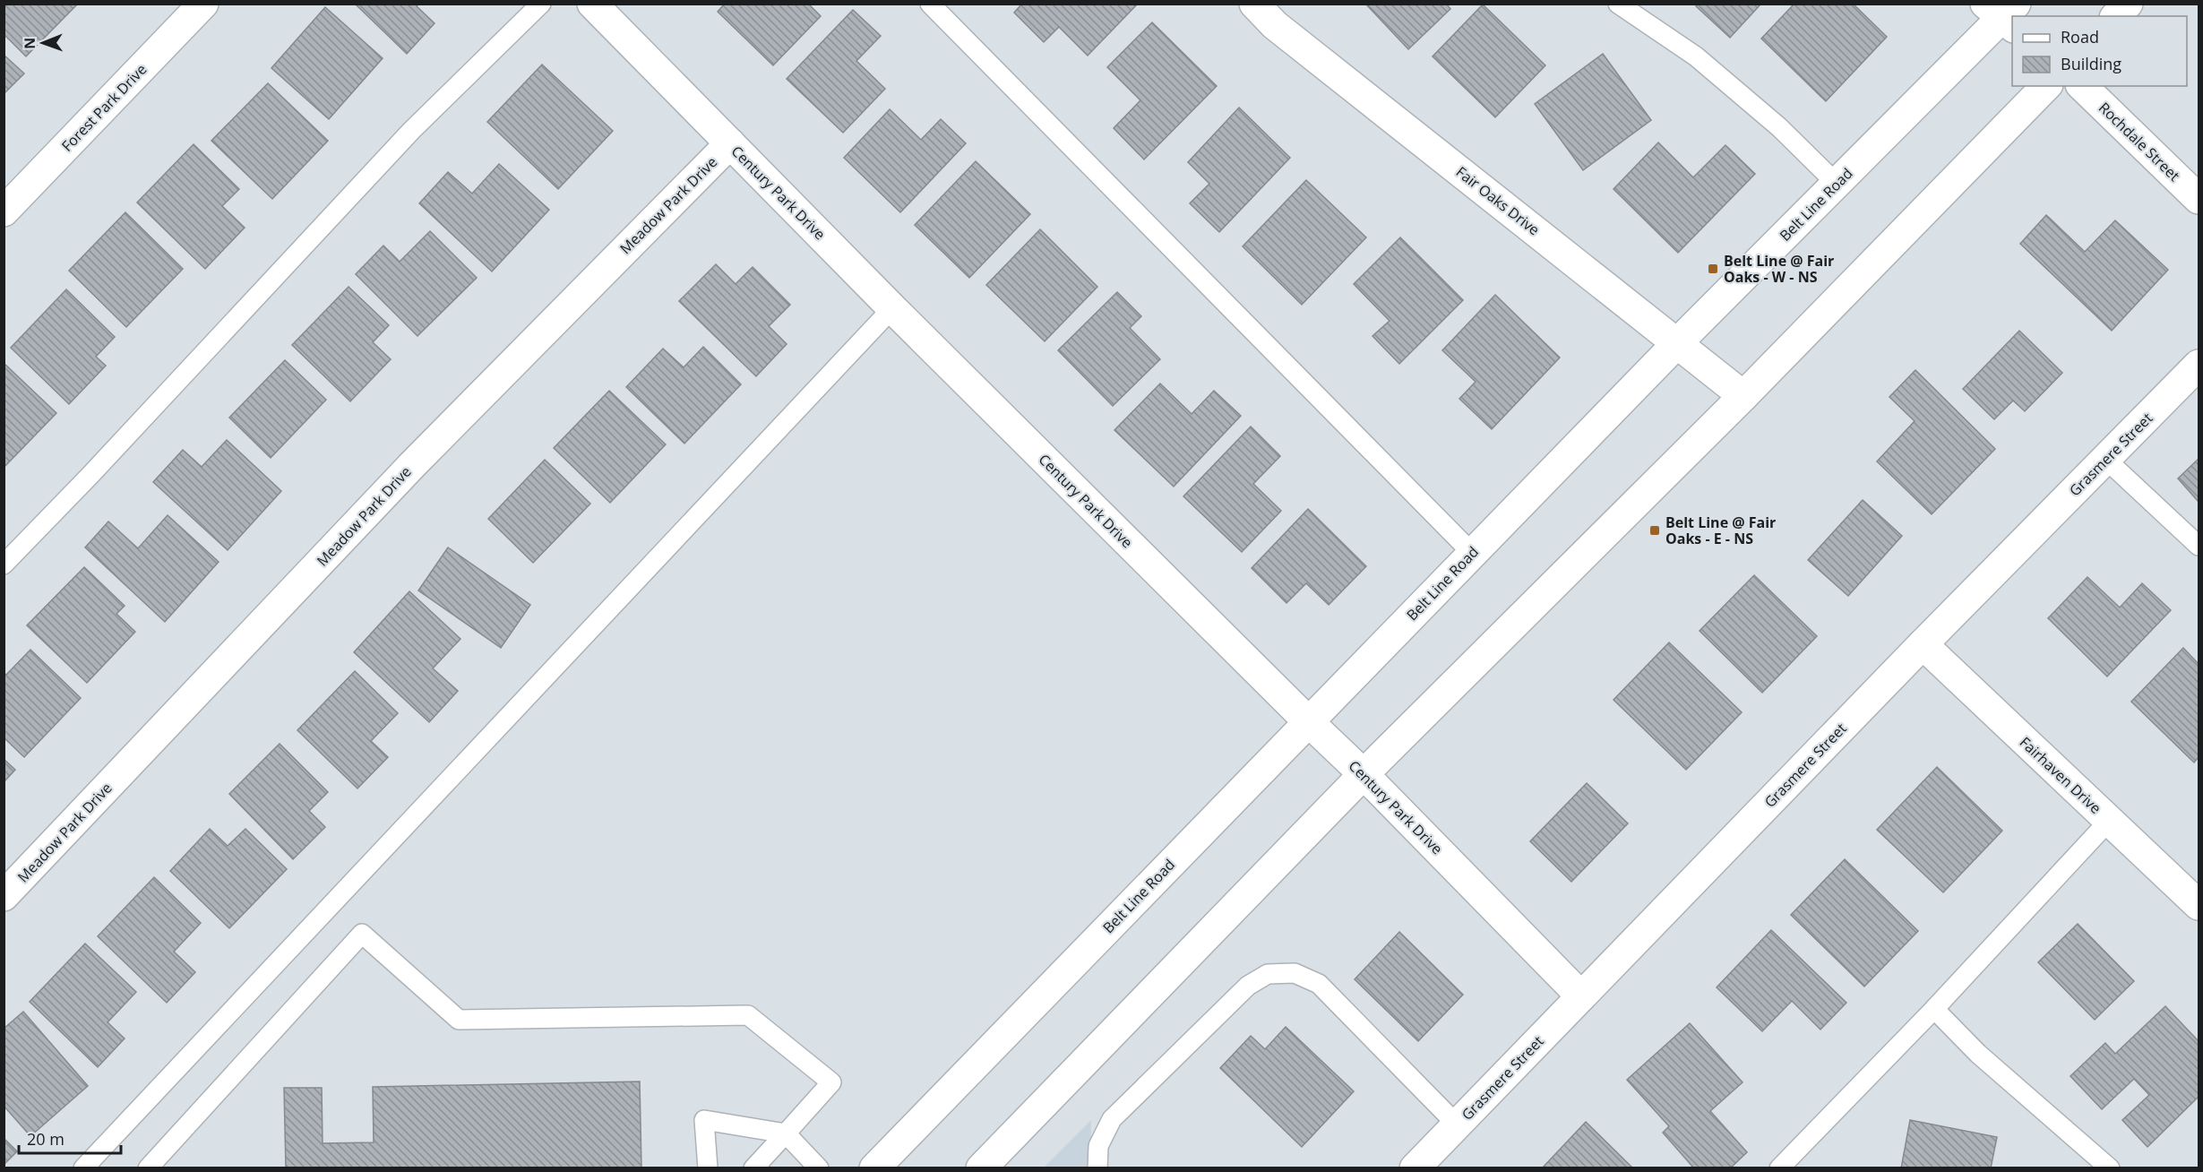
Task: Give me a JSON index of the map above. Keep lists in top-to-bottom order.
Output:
{
  "streets": {
    "street": [
      "Forest Park Drive",
      "Rochdale Street",
      "Century Park Drive",
      "Fair Oaks Drive",
      "Belt Line Road",
      "Meadow Park Drive",
      "Grasmere Street",
      "Fairhaven Drive"
    ]
  },
  "crossings": [
    ["Century Park Drive", "Belt Line Road"],
    ["Century Park Drive", "Meadow Park Drive"],
    ["Century Park Drive", "Grasmere Street"],
    ["Fair Oaks Drive", "Belt Line Road"],
    ["Grasmere Street", "Fairhaven Drive"]
  ],
  "places": {
    "transit": ["Belt Line @ Fair Oaks - W - NS", "Belt Line @ Fair Oaks - E - NS"]
  },
  "legend": ["Road", "Building"],
  "scale_bar": "20 m",
  "north": "left"
}
